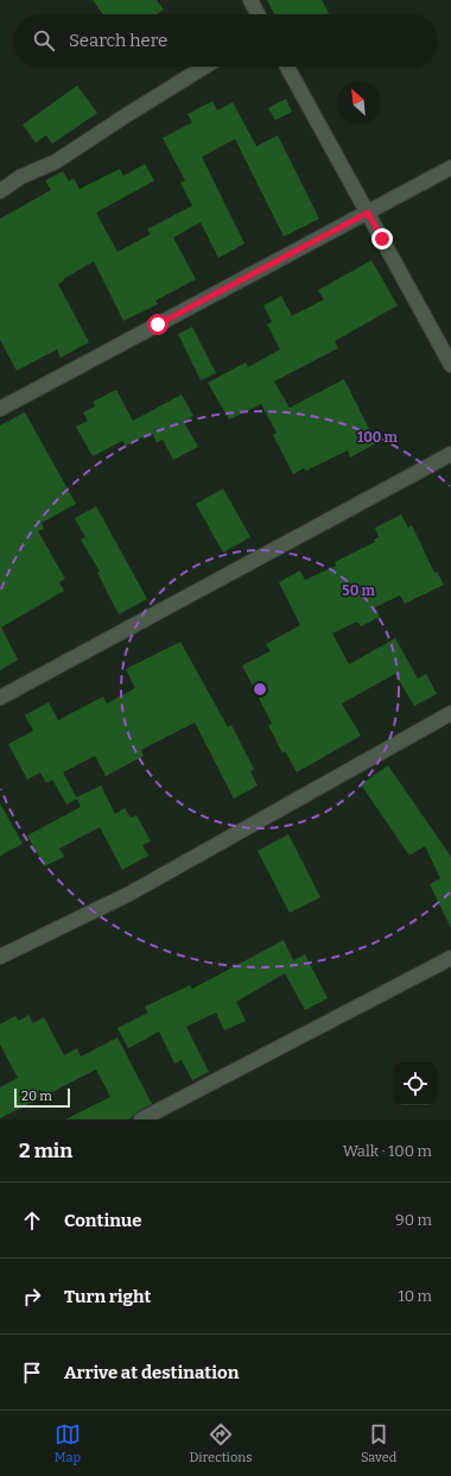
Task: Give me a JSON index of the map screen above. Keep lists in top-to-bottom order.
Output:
{
  "scale_bar": "20 m",
  "north": "top left",
  "page": {
    "search": "Search here",
    "scale": "20 m",
    "heading": ["2 min", "Walk · 100 m"],
    "list": [
      ["Continue", "90 m"],
      ["Turn right", "10 m"],
      "Arrive at destination"
    ],
    "nav": ["Map", "Directions", "Saved"]
  },
  "rings": ["100 m", "50 m"]
}
